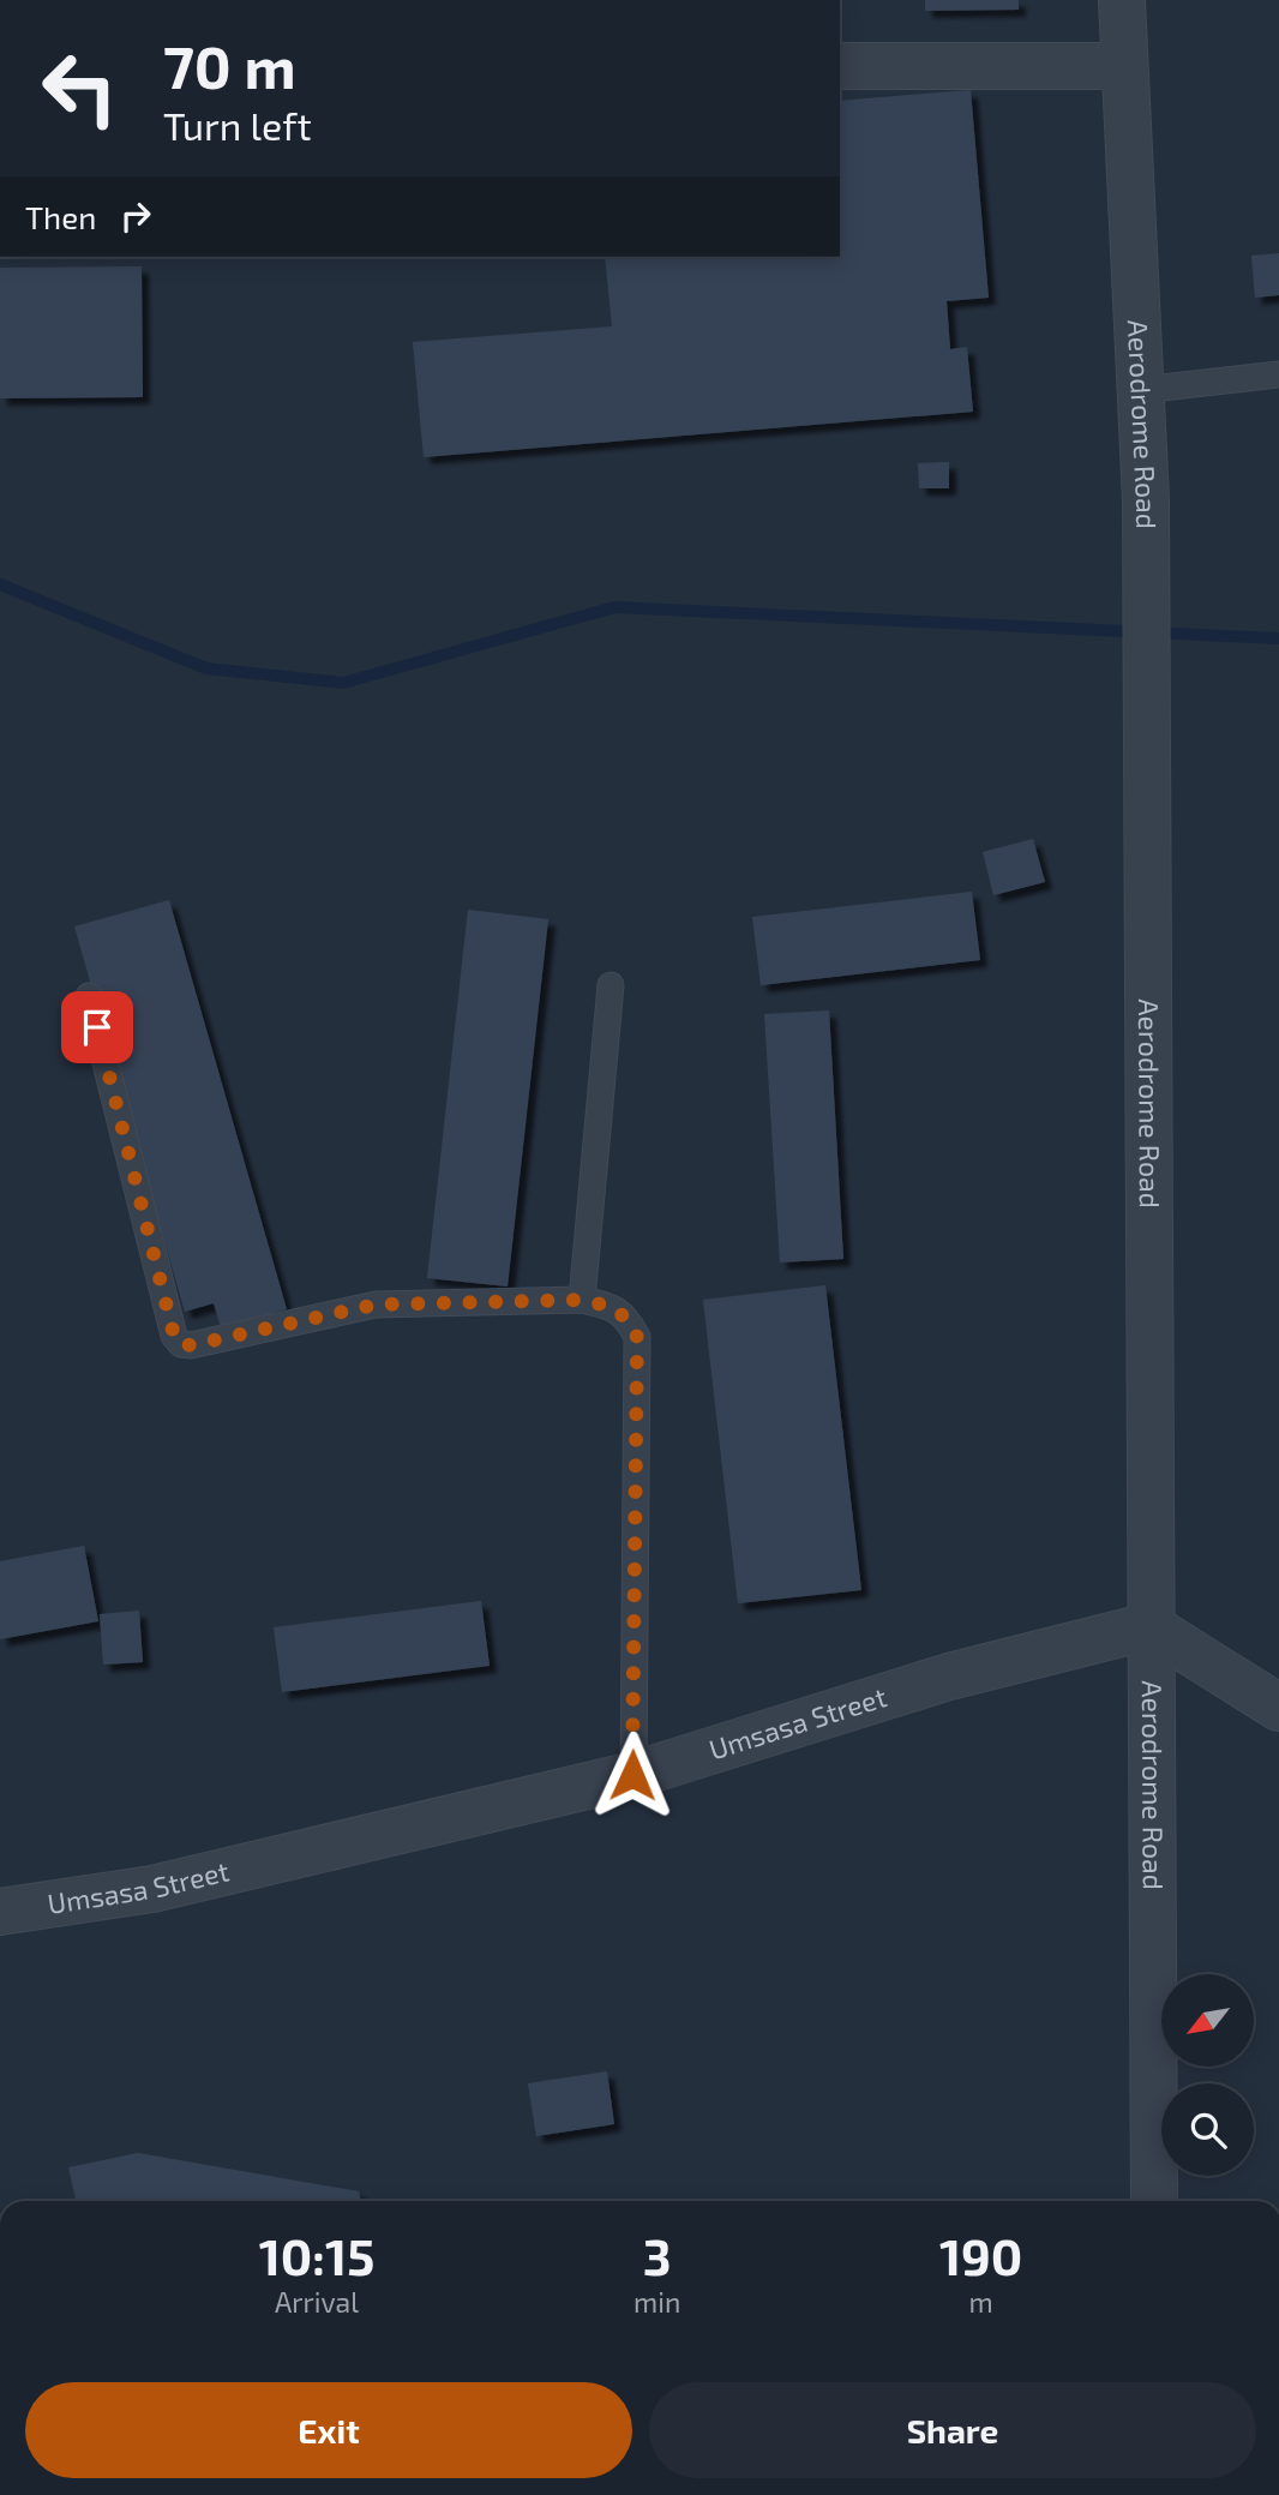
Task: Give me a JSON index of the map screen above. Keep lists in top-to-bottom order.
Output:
{
  "streets": {
    "street": ["Aerodrome Road", "Umsasa Street"]
  },
  "crossings": [
    ["Aerodrome Road", "Umsasa Street"]
  ],
  "north": "bottom left",
  "page": {
    "turn": ["70 m", "Turn left"],
    "then": "Then",
    "eta": [
      "10:15",
      "Arrival",
      "3",
      "min",
      "190",
      "m"
    ],
    "buttons": ["Exit", "Share"]
  }
}
